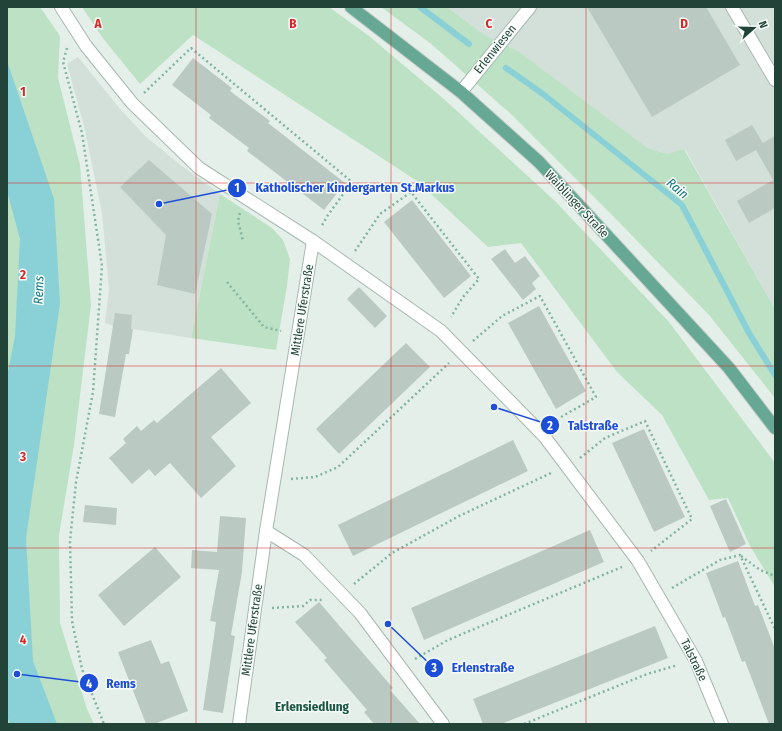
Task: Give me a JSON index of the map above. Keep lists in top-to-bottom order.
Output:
{
  "streets": {
    "main road": ["Waiblinger Straße"],
    "street": ["Erlenwiesen", "Mittlere Uferstraße", "Talstraße"]
  },
  "crossings": [
    ["Erlenwiesen", "Waiblinger Straße"],
    ["Mittlere Uferstraße", "Talstraße"]
  ],
  "districts": ["Erlensiedlung"],
  "water": ["Rain", "Rems"],
  "places": [
    "Katholischer Kindergarten St.Markus",
    "Talstraße",
    "Erlenstraße",
    "Rems"
  ],
  "north": "right",
  "grid": {
    "columns": [
      "A",
      "B",
      "C",
      "D"
    ],
    "rows": [
      "1",
      "2",
      "3",
      "4"
    ]
  }
}
